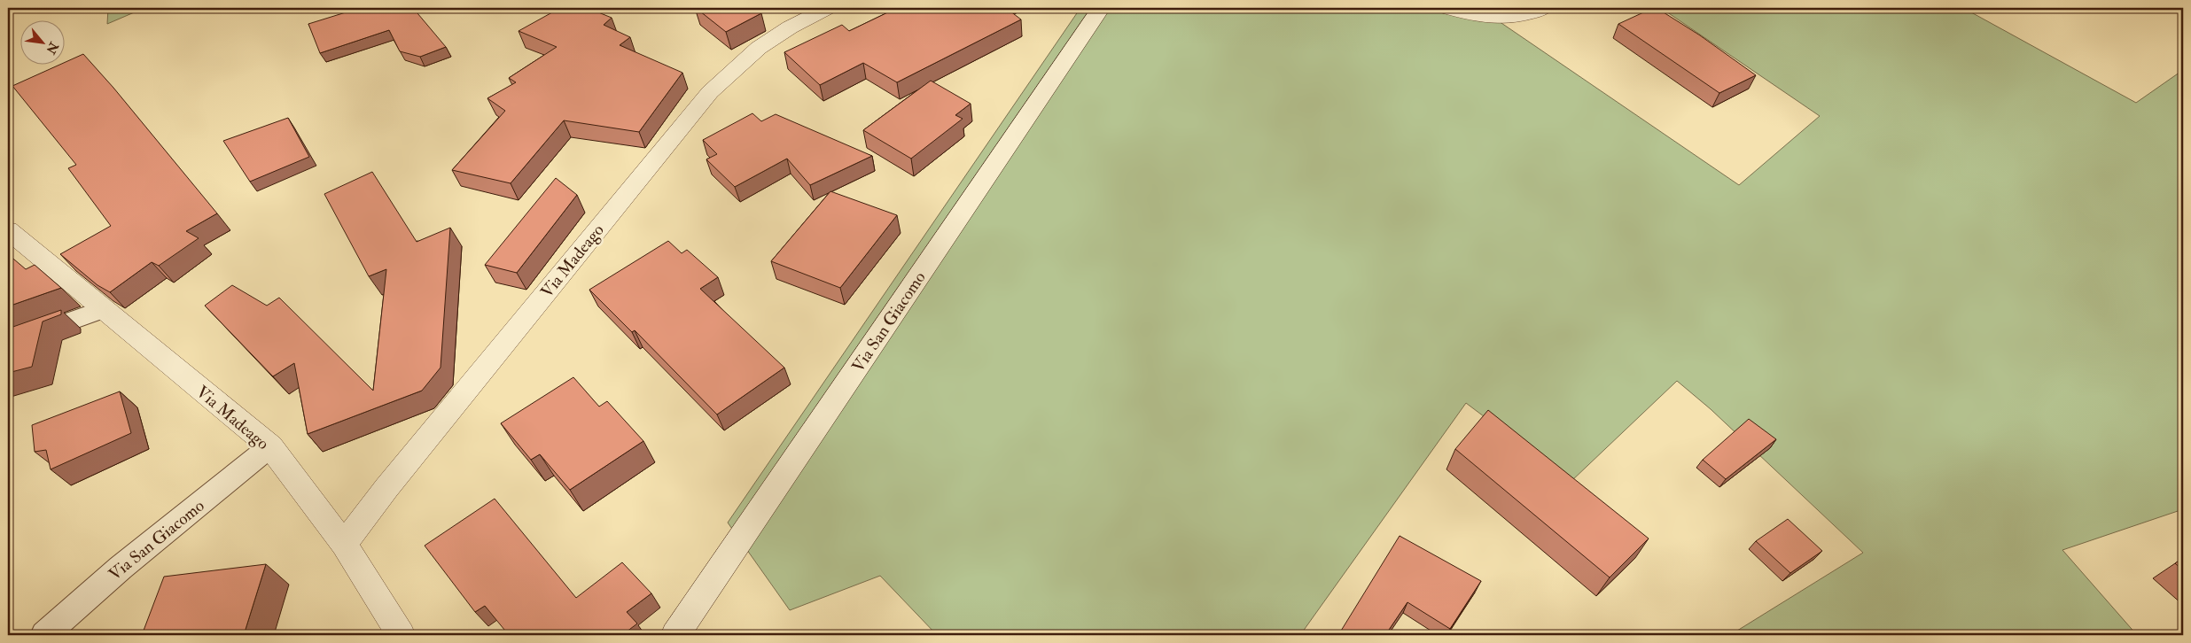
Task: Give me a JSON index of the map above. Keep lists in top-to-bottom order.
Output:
{
  "streets": {
    "street": ["Via Madeago", "Via San Giacomo"]
  },
  "crossings": [
    ["Via Madeago", "Via San Giacomo"]
  ],
  "north": "bottom right"
}
